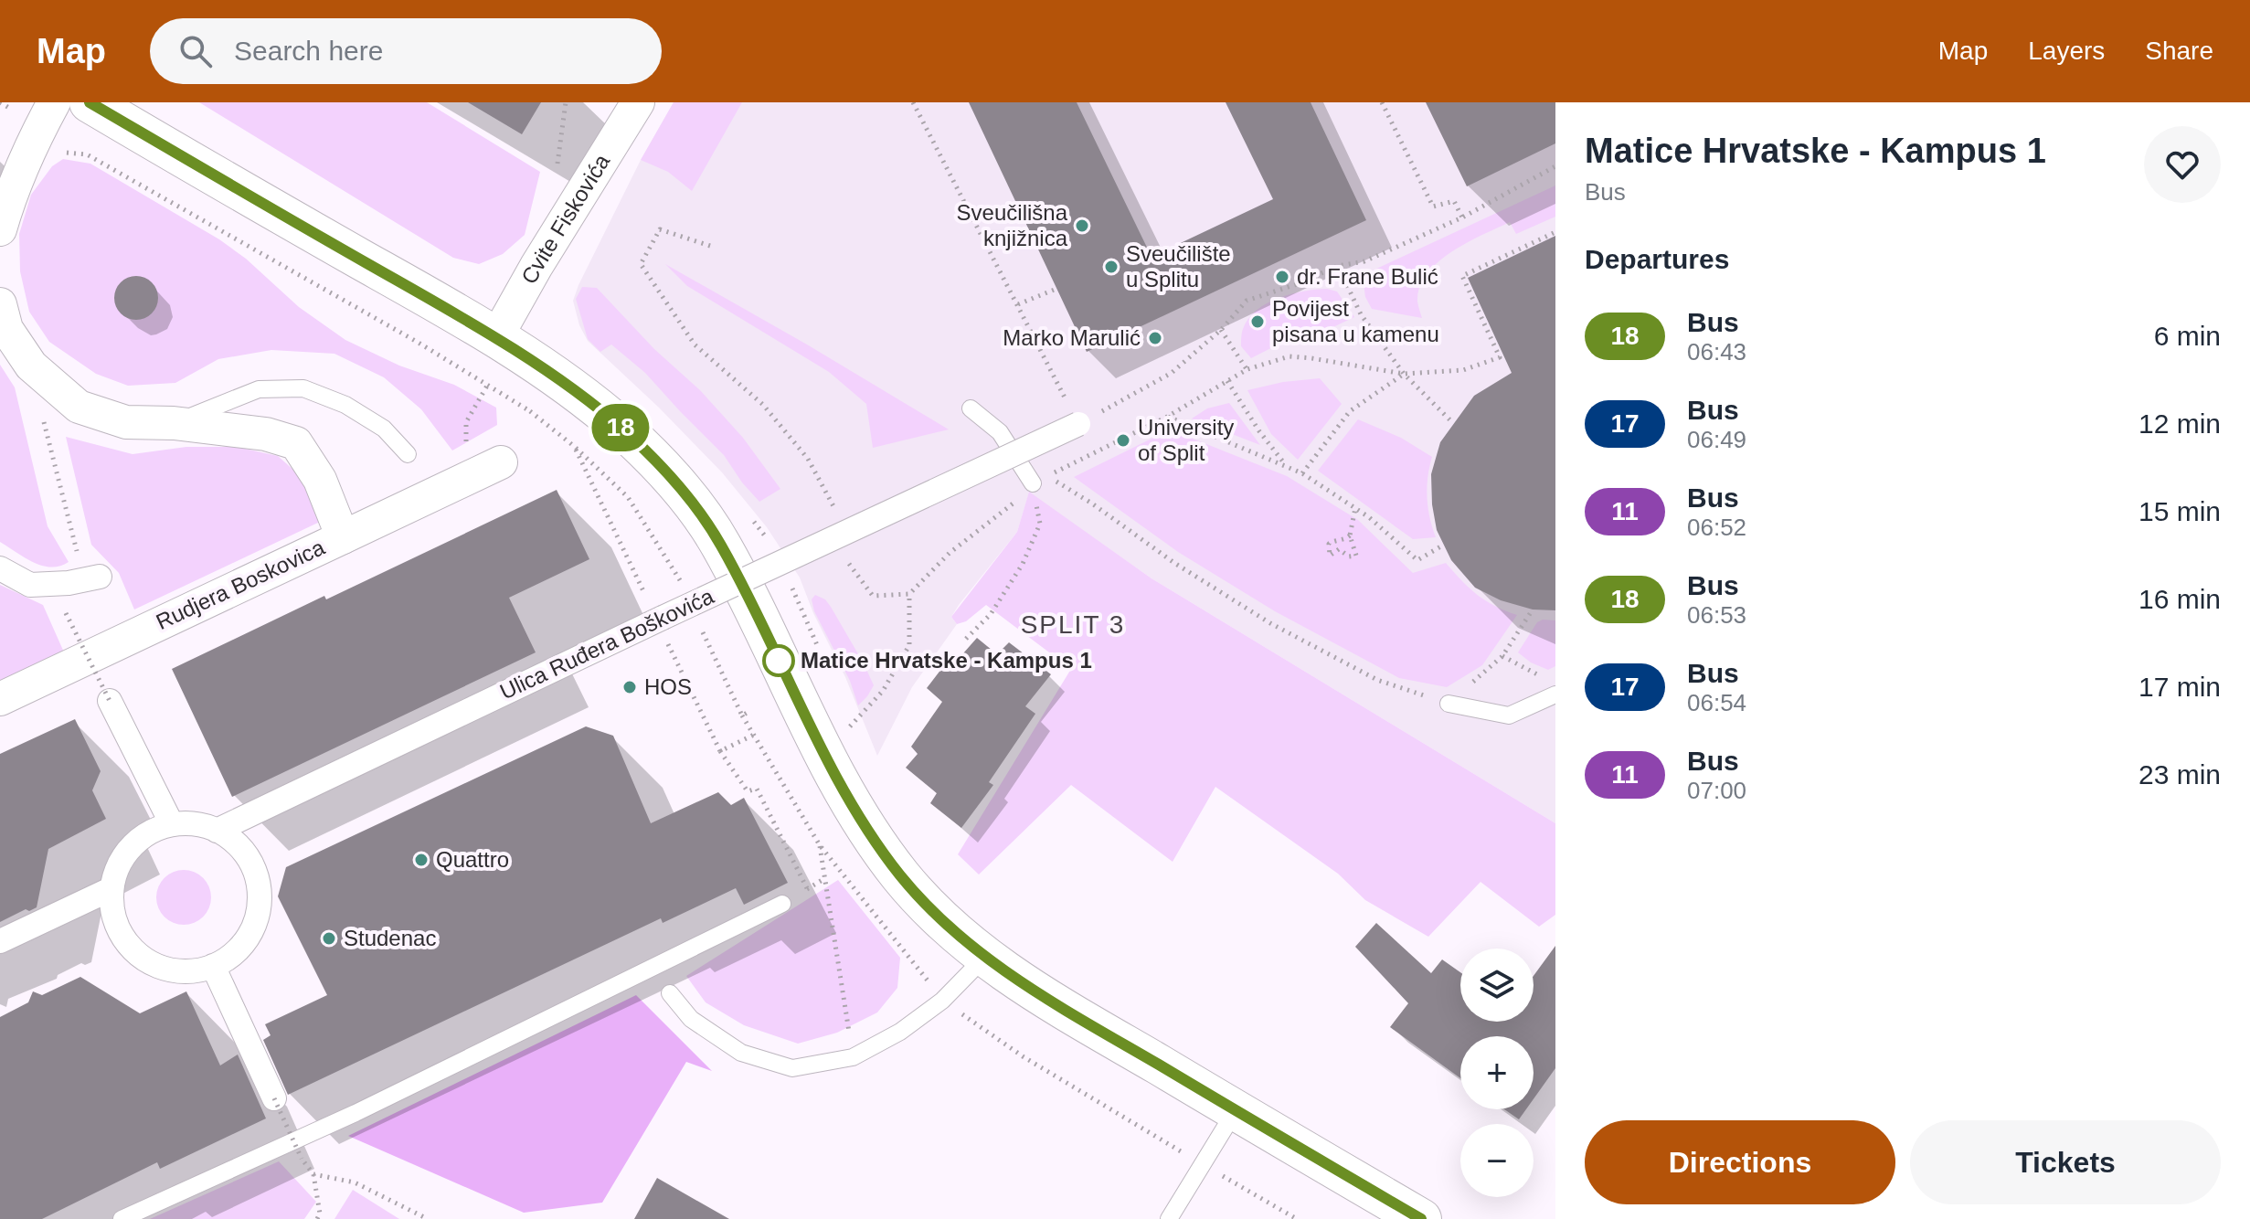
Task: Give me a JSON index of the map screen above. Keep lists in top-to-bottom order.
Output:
{
  "streets": {
    "street": ["Cvite Fiskovića", "Rudjera Boskovica", "Ulica Ruđera Boškovića"]
  },
  "districts": ["SPLIT 3"],
  "places": [
    "Sveučilišna knjižnica",
    "Sveučilište u Splitu",
    "dr. Frane Bulić",
    "Povijest pisana u kamenu",
    "Marko Marulić",
    "University of Split",
    "Matice Hrvatske - Kampus 1",
    "HOS",
    "Quattro",
    "Studenac"
  ],
  "lines": ["bus line 18"],
  "page": {
    "header": "Map",
    "search": "Search here",
    "nav": ["Map", "Layers", "Share"],
    "on_map": "18",
    "heading": [
      ["Matice Hrvatske - Kampus 1", "Bus"],
      "Departures"
    ],
    "list": [
      {
        "mark": "18",
        "name": "Bus",
        "note": "06:43",
        "value": "6 min"
      },
      {
        "mark": "17",
        "name": "Bus",
        "note": "06:49",
        "value": "12 min"
      },
      {
        "mark": "11",
        "name": "Bus",
        "note": "06:52",
        "value": "15 min"
      },
      {
        "mark": "18",
        "name": "Bus",
        "note": "06:53",
        "value": "16 min"
      },
      {
        "mark": "17",
        "name": "Bus",
        "note": "06:54",
        "value": "17 min"
      },
      {
        "mark": "11",
        "name": "Bus",
        "note": "07:00",
        "value": "23 min"
      }
    ],
    "map_buttons": ["+", "−"],
    "buttons": ["Directions", "Tickets"]
  }
}
